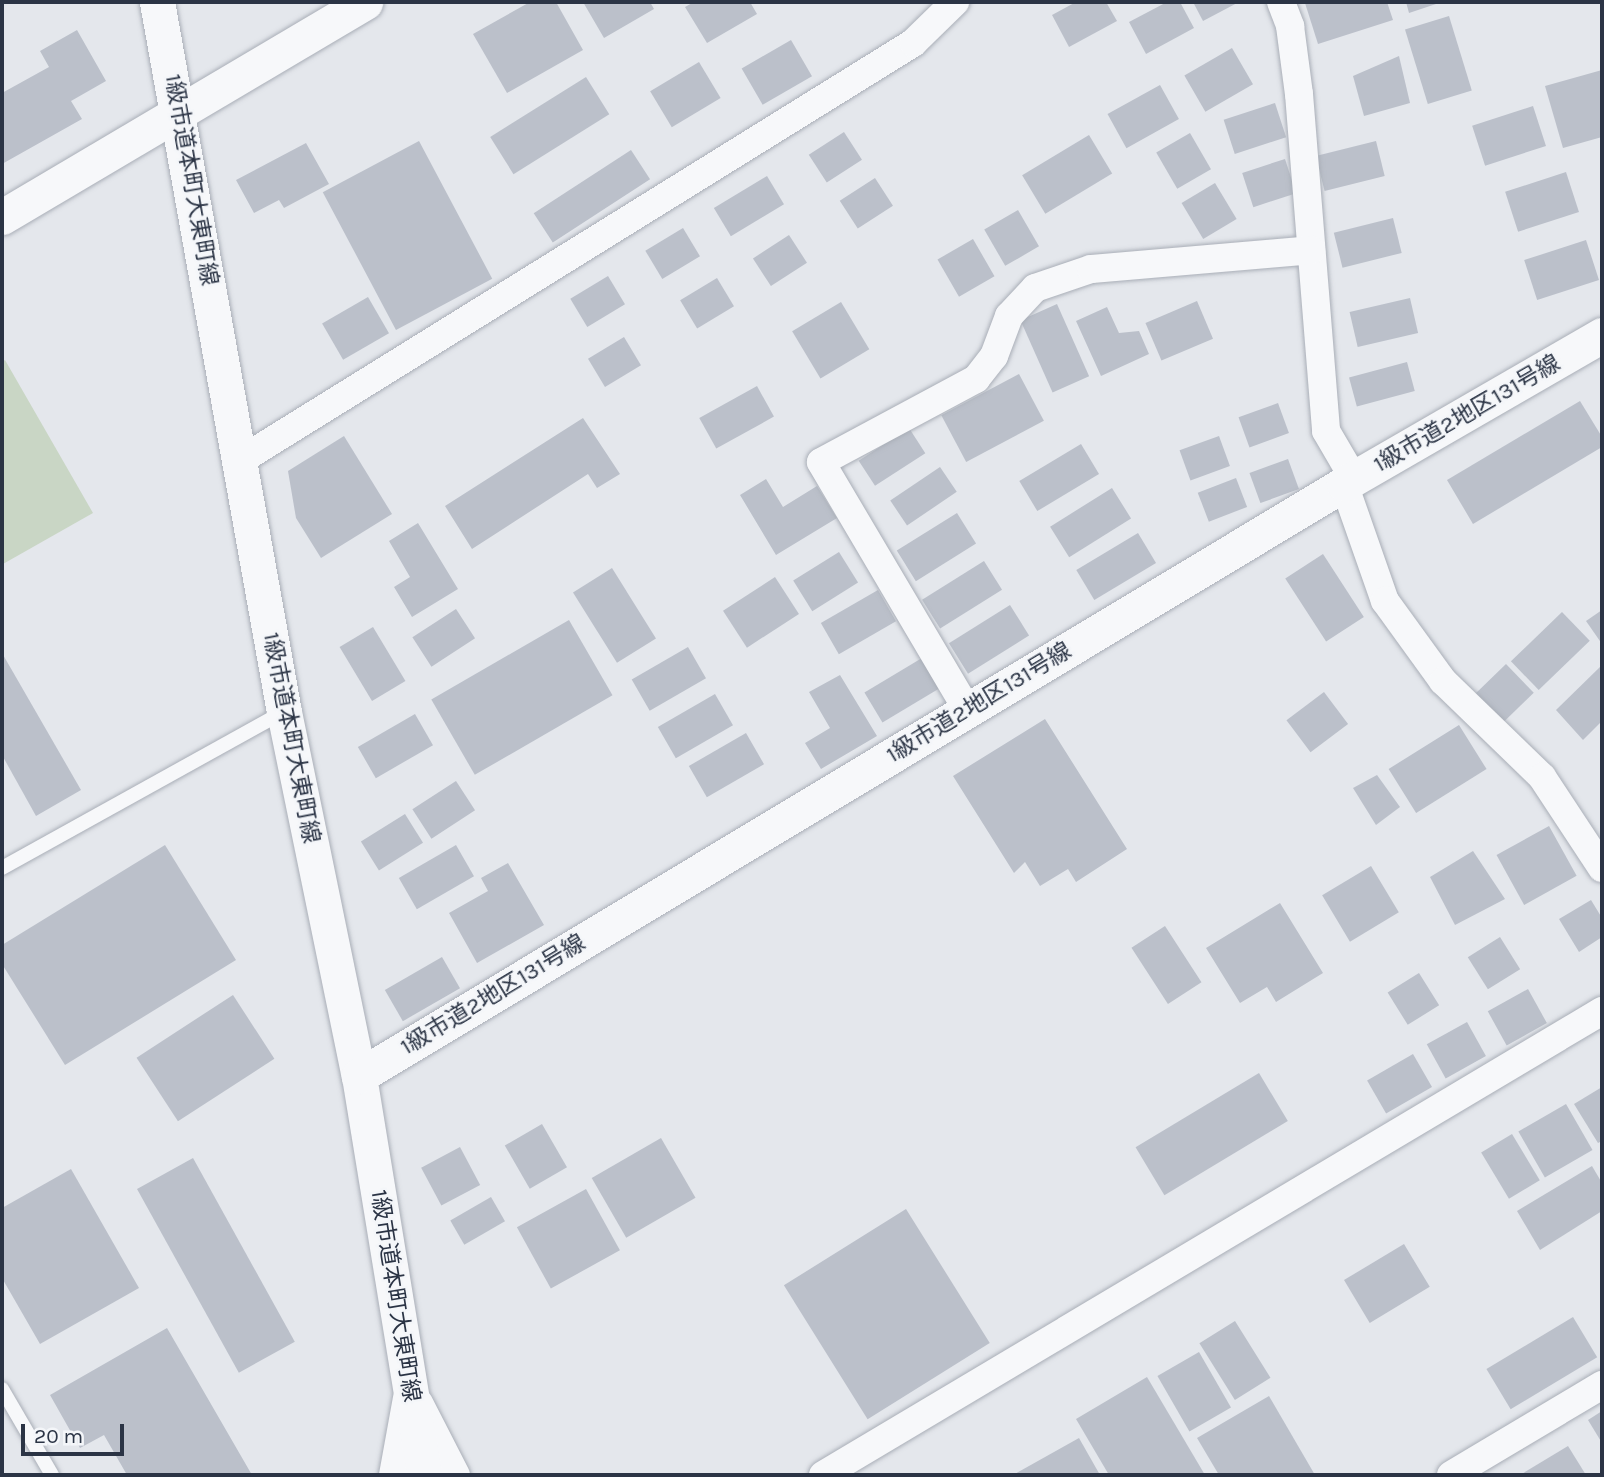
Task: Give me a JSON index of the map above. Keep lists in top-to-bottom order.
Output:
{
  "streets": {
    "street": ["1級市道本町大東町線", "1級市道2地区131号線"]
  },
  "crossings": [
    ["1級市道本町大東町線", "1級市道2地区131号線"]
  ],
  "scale_bar": "20 m"
}
